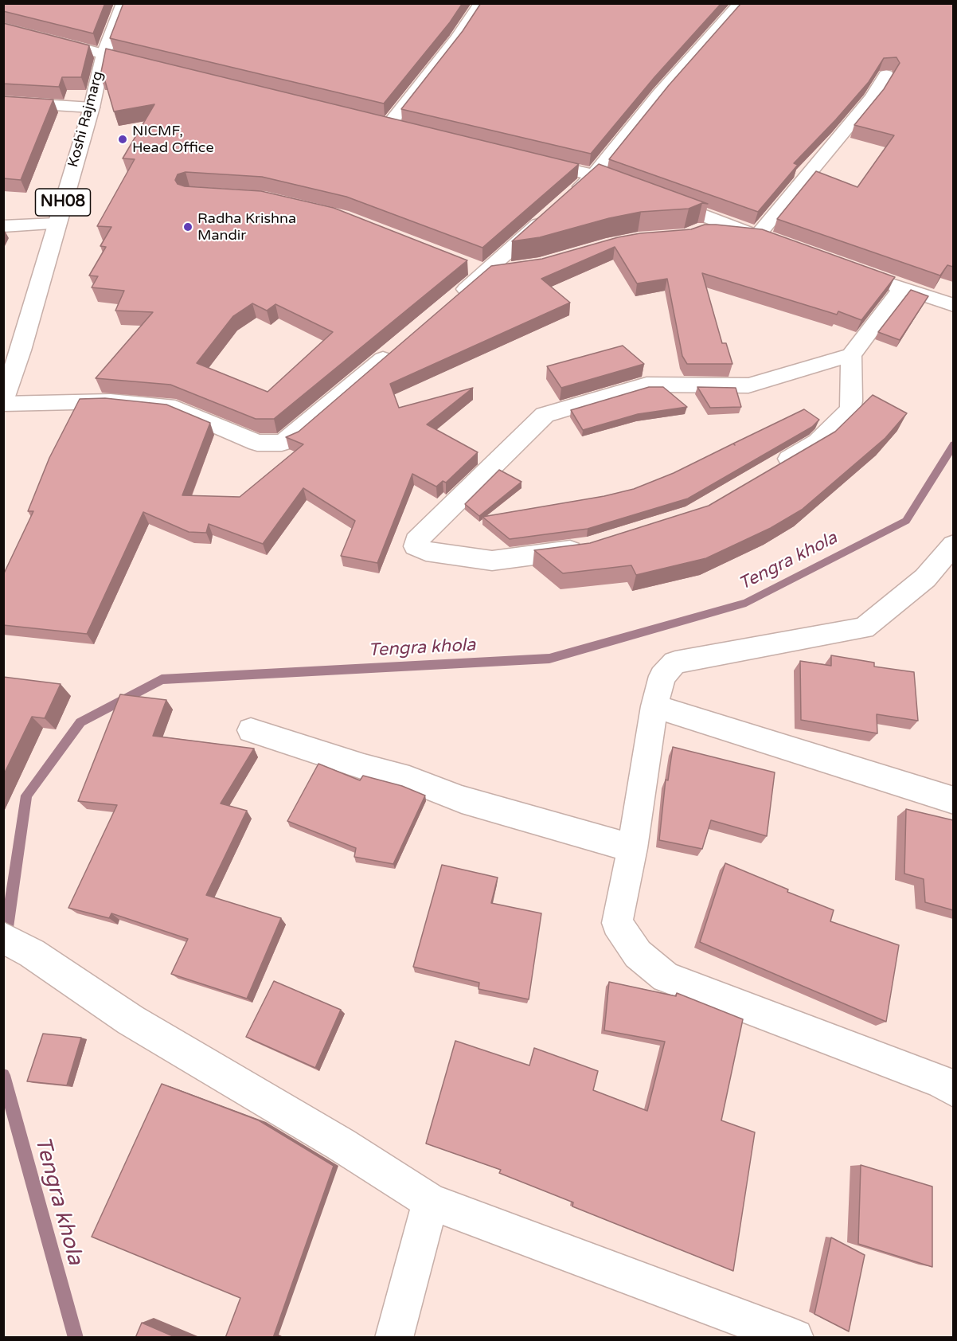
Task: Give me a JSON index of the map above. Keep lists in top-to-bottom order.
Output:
{
  "streets": {
    "street": ["Koshi Rajmarg", "NH08"]
  },
  "water": ["Tengra khola"],
  "places": ["NICMF, Head Office", "Radha Krishna Mandir"]
}
